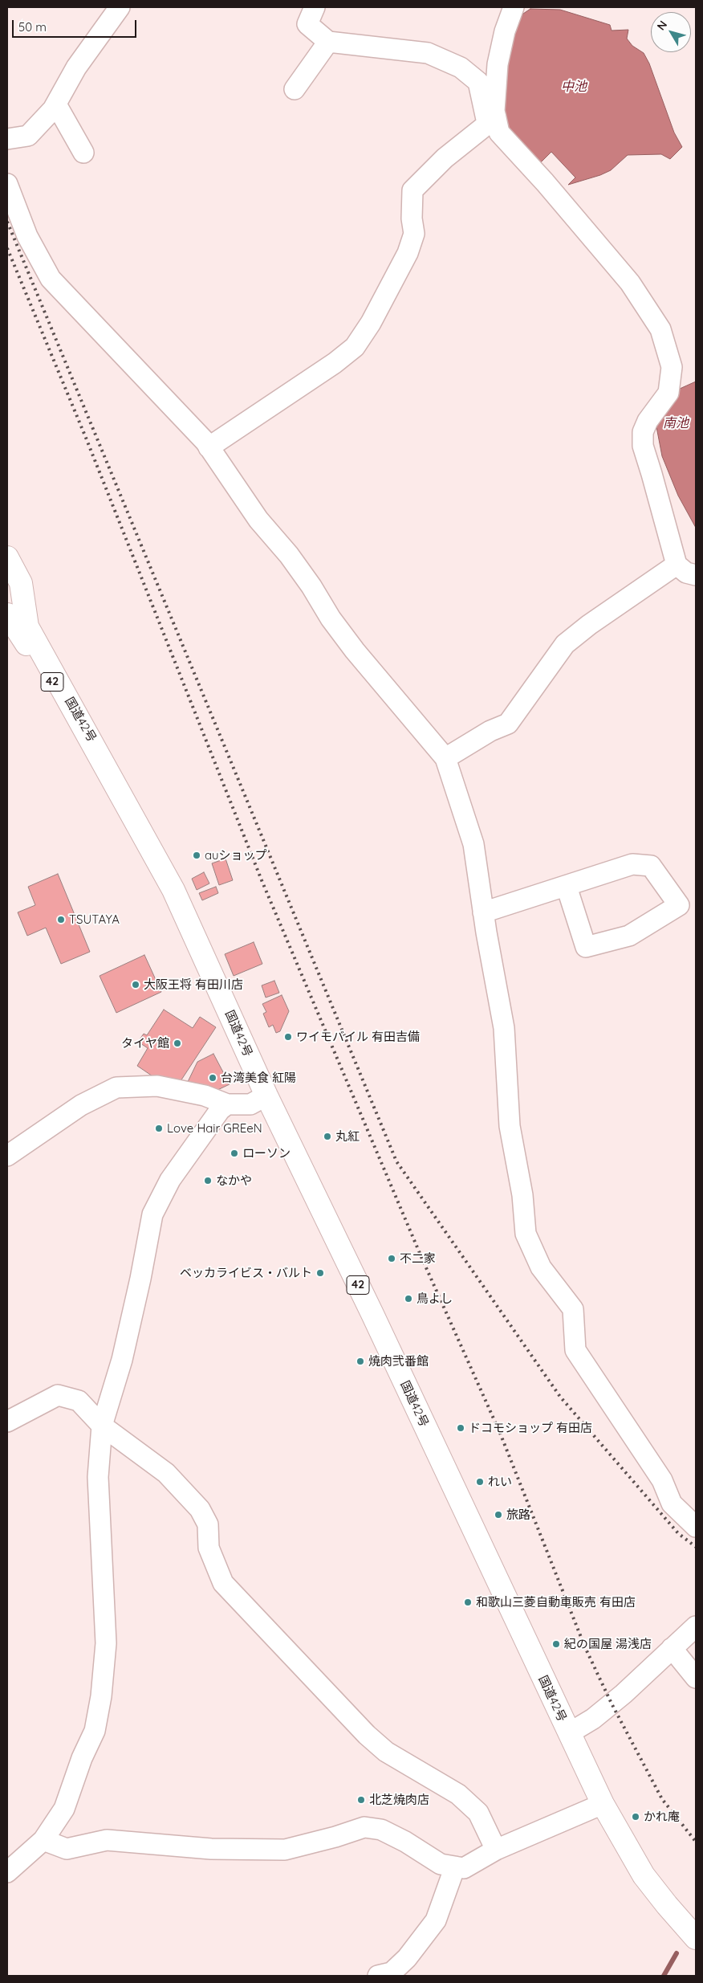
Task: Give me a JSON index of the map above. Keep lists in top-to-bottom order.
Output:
{
  "streets": {
    "highway": ["42", "国道42号"]
  },
  "water": ["中池", "南池"],
  "places": [
    "auショップ",
    "TSUTAYA",
    "大阪王将 有田川店",
    "ワイモバイル 有田吉備",
    "タイヤ館",
    "台湾美食 紅陽",
    "Love Hair GREeN",
    "丸紅",
    "ローソン",
    "なかや",
    "不二家",
    "ベッカライビス・バルト",
    "鳥よし",
    "焼肉弐番館",
    "ドコモショップ 有田店",
    "れい",
    "旅路",
    "和歌山三菱自動車販売 有田店",
    "紀の国屋 湯浅店",
    "北芝焼肉店",
    "かれ庵"
  ],
  "scale_bar": "50 m",
  "north": "top left"
}
